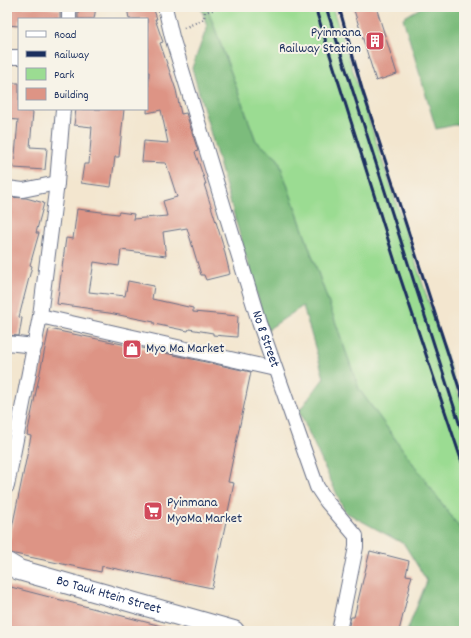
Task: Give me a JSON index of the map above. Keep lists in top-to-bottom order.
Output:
{
  "streets": {
    "street": ["No 8 Street", "Bo Tauk Htein Street"]
  },
  "places": {
    "building": ["Pyinmana Railway Station"],
    "shop": ["Myo Ma Market"],
    "supermarket": ["Pyinmana MyoMa Market"]
  },
  "legend": [
    "Road",
    "Railway",
    "Park",
    "Building"
  ]
}
